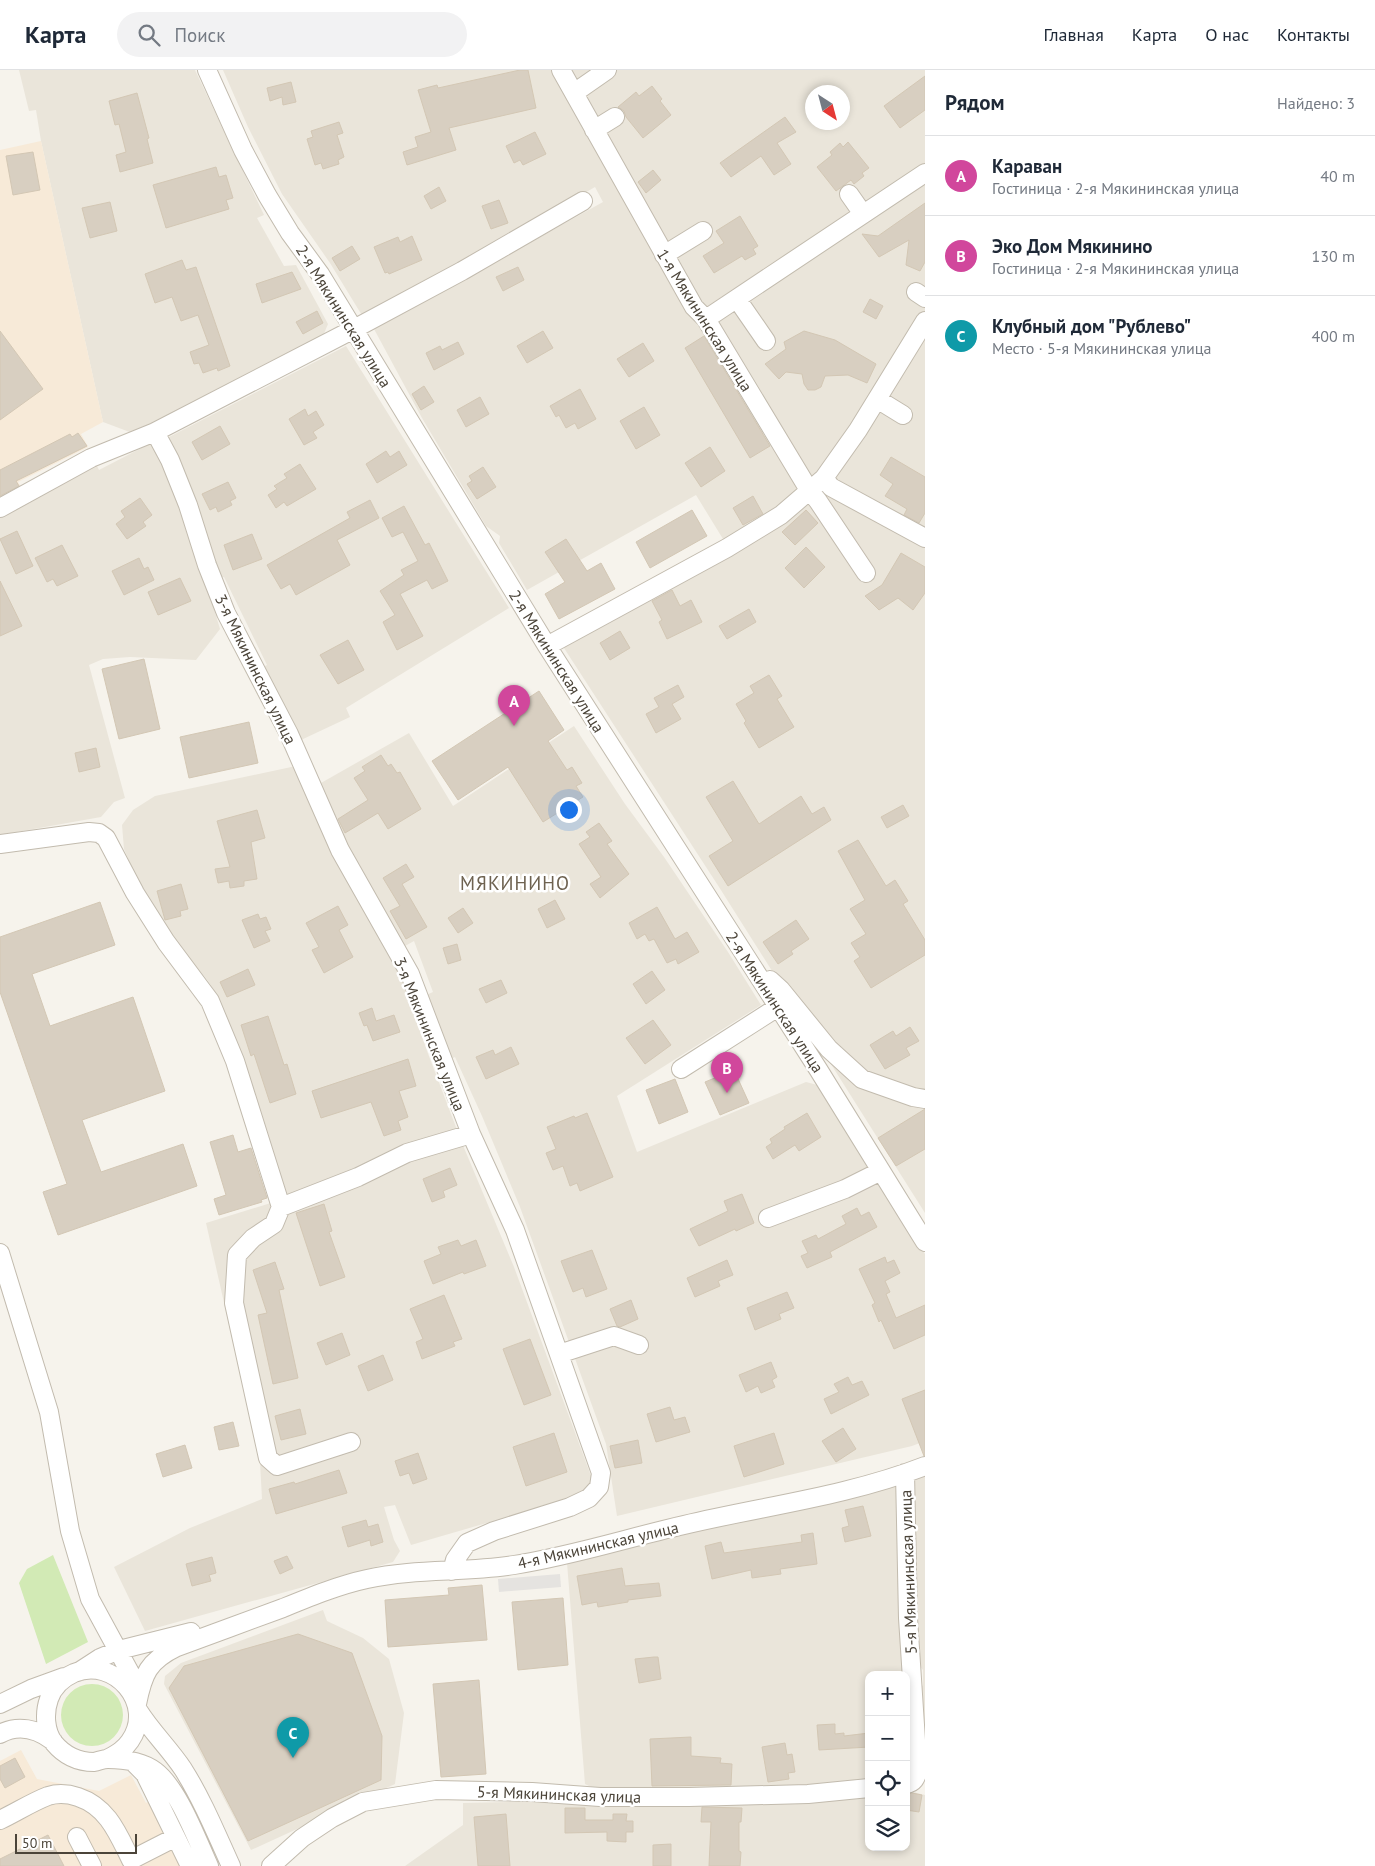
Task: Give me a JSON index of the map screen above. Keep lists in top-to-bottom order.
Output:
{
  "streets": {
    "street": [
      "2-я Мякининская улица",
      "1-я Мякининская улица",
      "3-я Мякининская улица",
      "4-я Мякининская улица",
      "5-я Мякининская улица"
    ]
  },
  "crossings": [
    ["3-я Мякининская улица", "4-я Мякининская улица"],
    ["4-я Мякининская улица", "5-я Мякининская улица"]
  ],
  "districts": ["МЯКИНИНО"],
  "scale_bar": "50 m",
  "north": "bottom right",
  "page": {
    "header": "Карта",
    "search": "Поиск",
    "nav": [
      "Главная",
      "Карта",
      "О нас",
      "Контакты"
    ],
    "heading": ["Рядом", "Найдено: 3"],
    "list": [
      {
        "mark": "A",
        "name": "Караван",
        "note": "Гостиница · 2-я Мякининская улица",
        "value": "40 m"
      },
      {
        "mark": "B",
        "name": "Эко Дом Мякинино",
        "note": "Гостиница · 2-я Мякининская улица",
        "value": "130 m"
      },
      {
        "mark": "C",
        "name": "Клубный дом \"Рублево\"",
        "note": "Место · 5-я Мякининская улица",
        "value": "400 m"
      }
    ],
    "pins": ["A", "B", "C"],
    "map_buttons": ["+", "−"],
    "scale": "50 m"
  }
}
